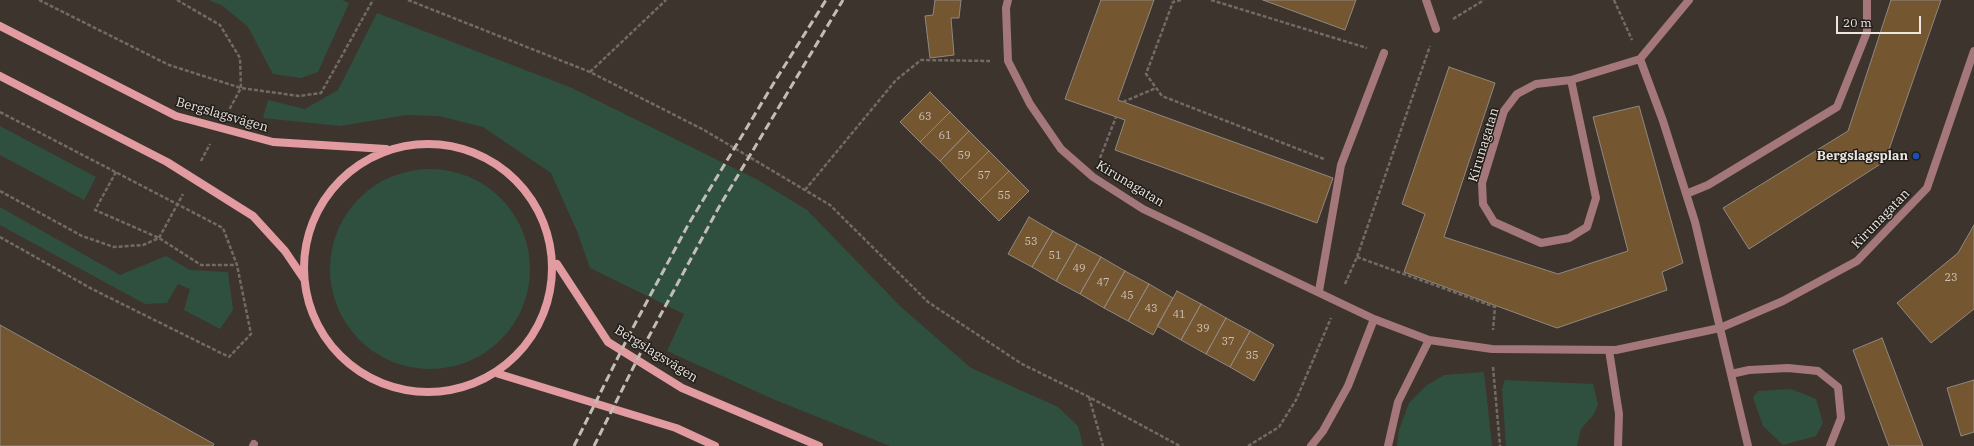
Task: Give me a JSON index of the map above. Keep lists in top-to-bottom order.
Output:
{
  "streets": {
    "main road": ["Bergslagsvägen"],
    "street": ["Kirunagatan"]
  },
  "places": ["Bergslagsplan"],
  "house_numbers": [
    "63",
    "61",
    "59",
    "57",
    "55",
    "53",
    "51",
    "49",
    "23",
    "47",
    "45",
    "43",
    "41",
    "39",
    "37",
    "35"
  ],
  "scale_bar": "20 m"
}
